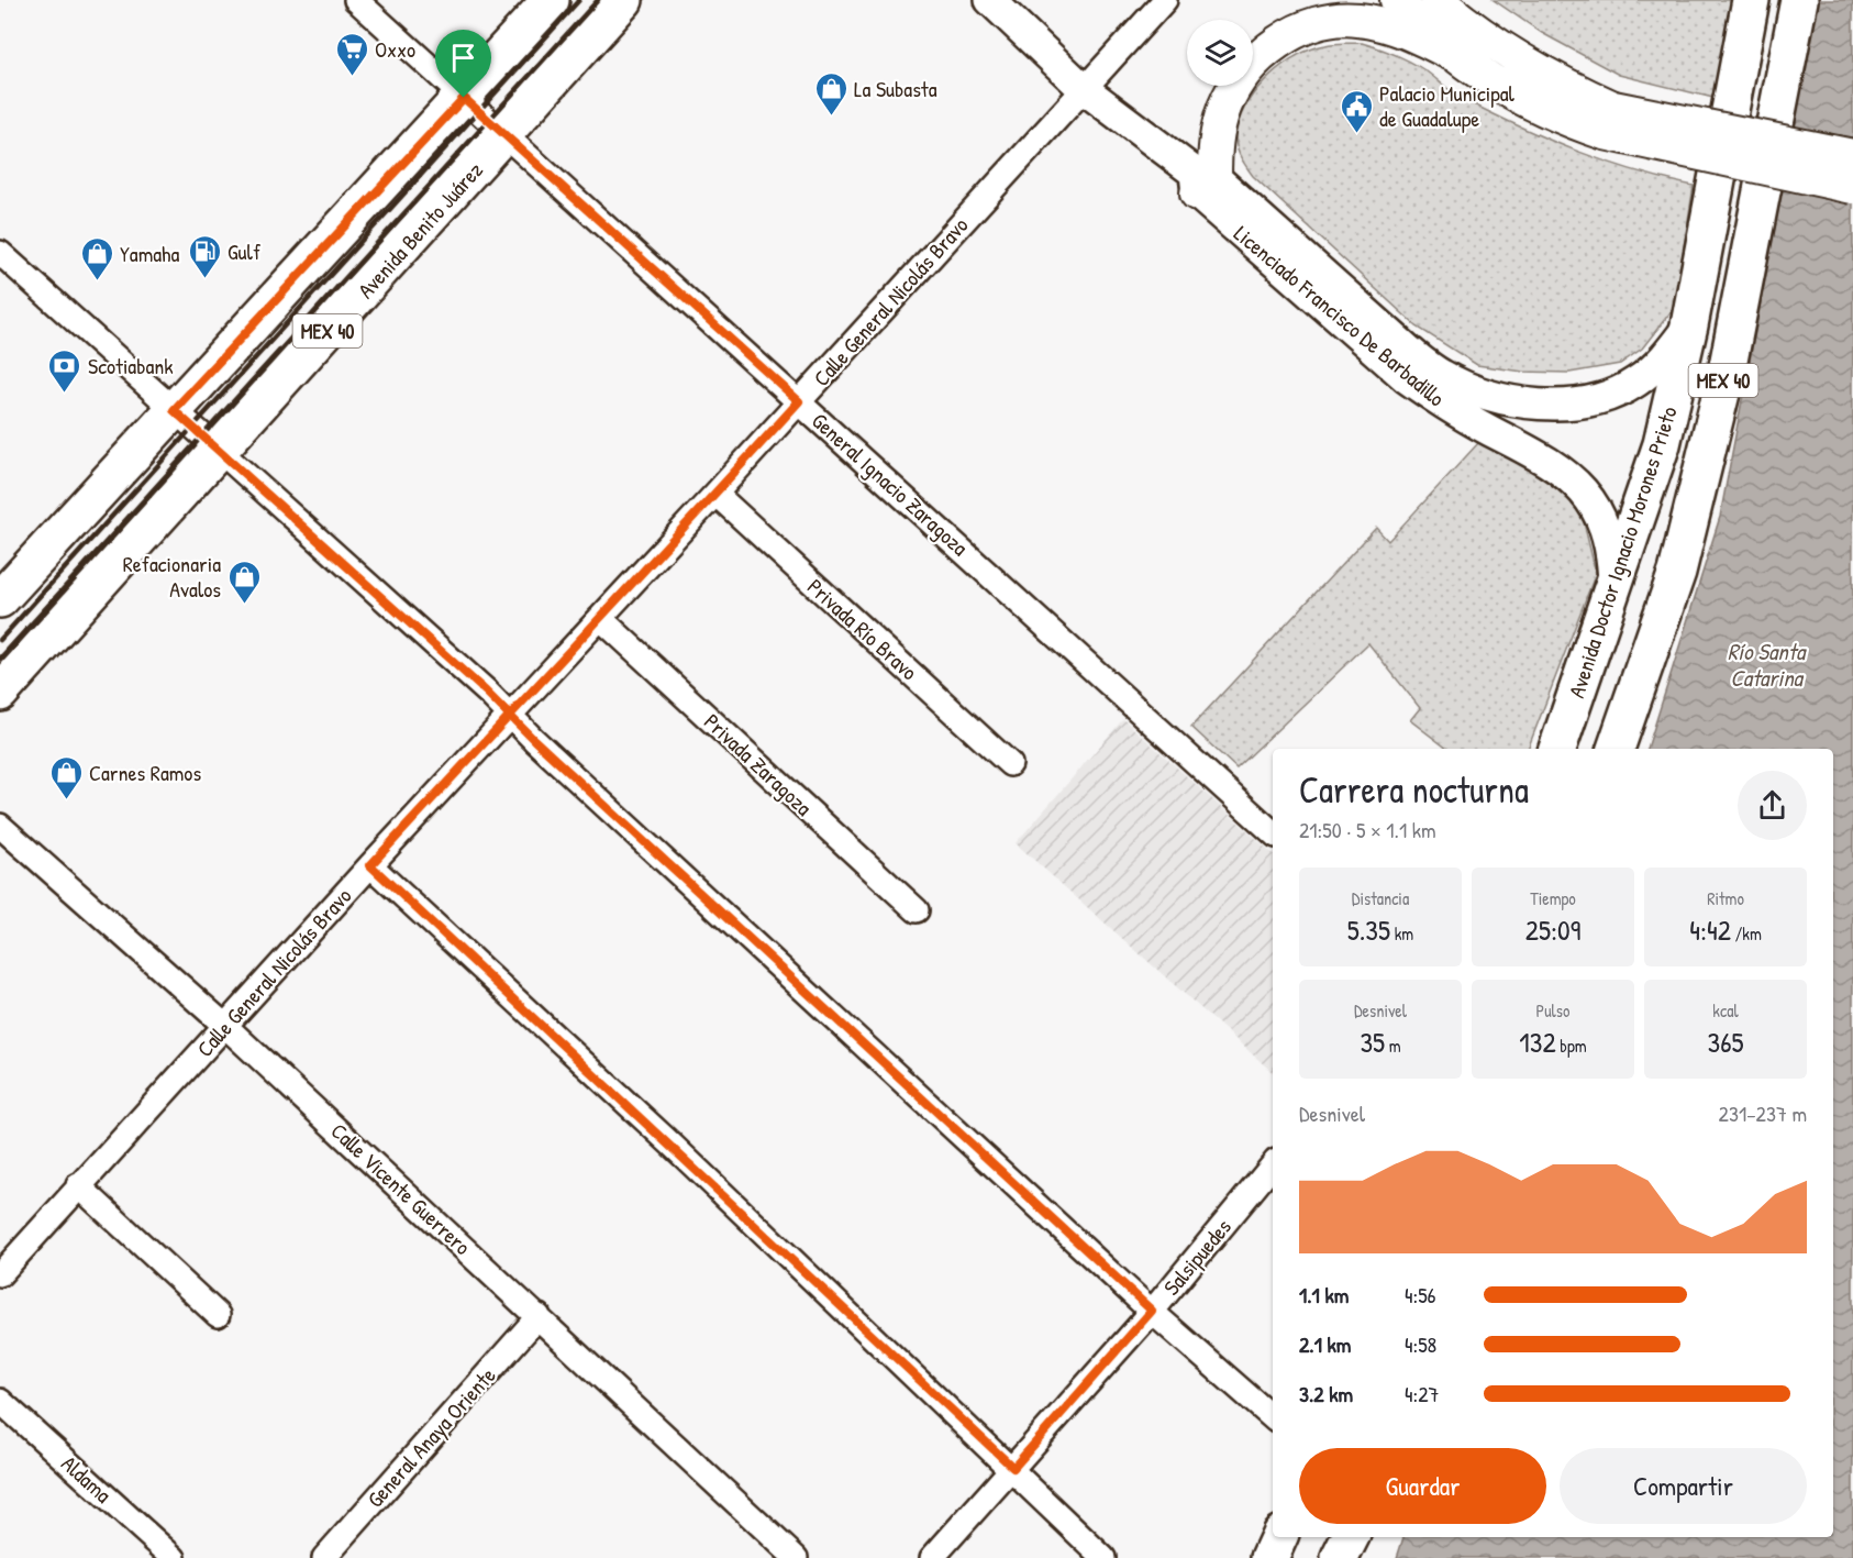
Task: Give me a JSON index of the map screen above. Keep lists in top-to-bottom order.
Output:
{
  "streets": {
    "main road": ["Avenida Benito Juárez", "MEX 40", "Avenida Doctor Ignacio Morones Prieto"],
    "street": [
      "Calle General Nicolás Bravo",
      "Licenciado Francisco De Barbadillo",
      "General Ignacio Zaragoza",
      "Privada Río Bravo",
      "Privada Zaragoza",
      "Calle Vicente Guerrero",
      "Salsipuedes",
      "General Anaya Oriente",
      "Aldama"
    ]
  },
  "crossings": [
    ["Avenida Benito Juárez", "General Ignacio Zaragoza"],
    ["Calle General Nicolás Bravo", "Licenciado Francisco De Barbadillo"],
    ["Calle General Nicolás Bravo", "General Ignacio Zaragoza"],
    ["Calle General Nicolás Bravo", "Privada Río Bravo"],
    ["Calle General Nicolás Bravo", "Privada Zaragoza"],
    ["Calle General Nicolás Bravo", "Calle Vicente Guerrero"],
    ["Licenciado Francisco De Barbadillo", "Avenida Doctor Ignacio Morones Prieto"],
    ["MEX 40", "General Ignacio Zaragoza"],
    ["Calle Vicente Guerrero", "General Anaya Oriente"]
  ],
  "water": ["Río Santa Catarina"],
  "places": {
    "supermarket": ["Oxxo"],
    "shop": [
      "La Subasta",
      "Yamaha",
      "Refacionaria Avalos",
      "Carnes Ramos"
    ],
    "public building": ["Palacio Municipal de Guadalupe"],
    "fuel station": ["Gulf"],
    "bank": ["Scotiabank"]
  },
  "page": {
    "heading": ["Carrera nocturna", "21:50 · 5 × 1.1 km"],
    "stats": [
      ["Distancia", "5.35 km"],
      ["Tiempo", "25:09"],
      ["Ritmo", "4:42 /km"],
      ["Desnivel", "35 m"],
      ["Pulso", "132 bpm"],
      ["kcal", "365"]
    ],
    "chart": ["Desnivel", "231–237 m"],
    "list": [
      {
        "name": "1.1 km",
        "note": "4:56"
      },
      {
        "name": "2.1 km",
        "note": "4:58"
      },
      {
        "name": "3.2 km",
        "note": "4:27"
      }
    ],
    "buttons": ["Guardar", "Compartir"]
  }
}
